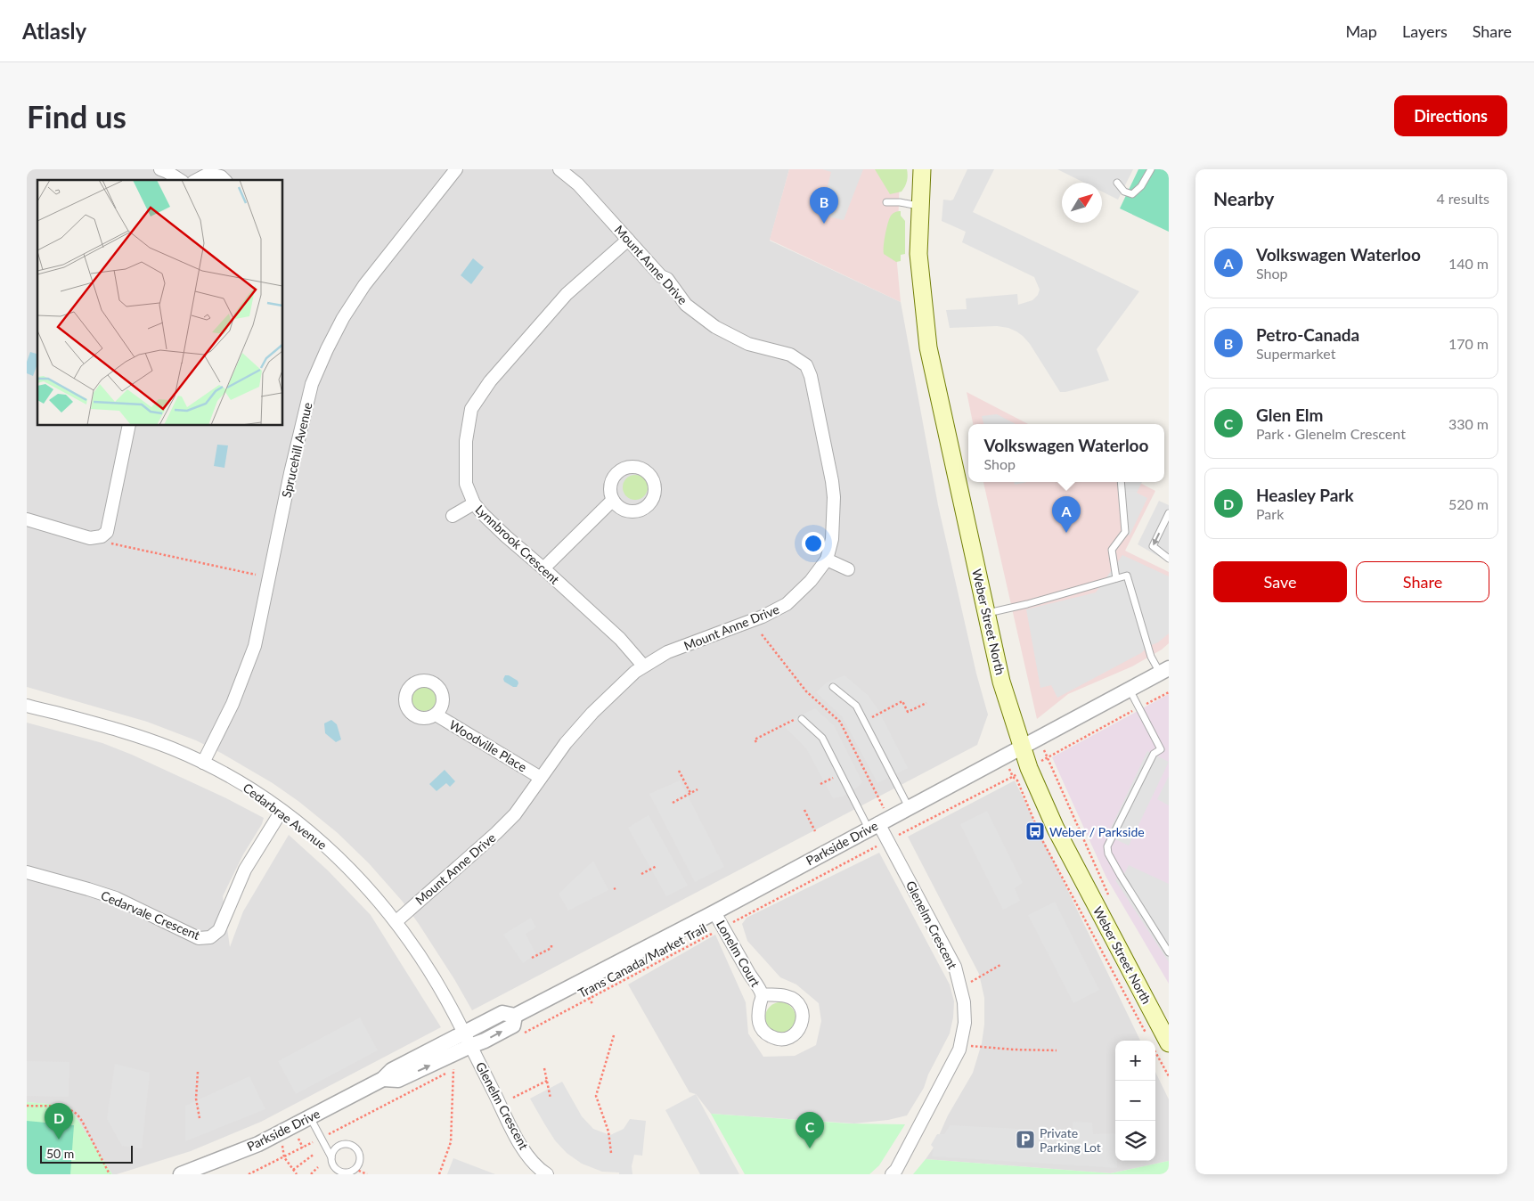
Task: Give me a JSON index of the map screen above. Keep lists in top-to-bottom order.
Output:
{
  "streets": {
    "main road": ["Weber Street North"],
    "street": [
      "Mount Anne Drive",
      "Sprucehill Avenue",
      "Lynnbrook Crescent",
      "Woodville Place",
      "Cedarbrae Avenue",
      "Parkside Drive",
      "Cedarvale Crescent",
      "Glenelm Crescent",
      "Lonelm Court"
    ],
    "path": ["Trans Canada/Market Trail"]
  },
  "crossings": [
    ["Mount Anne Drive", "Lynnbrook Crescent"],
    ["Mount Anne Drive", "Woodville Place"],
    ["Mount Anne Drive", "Cedarbrae Avenue"],
    ["Sprucehill Avenue", "Cedarbrae Avenue"],
    ["Weber Street North", "Parkside Drive"],
    ["Cedarbrae Avenue", "Parkside Drive"],
    ["Cedarbrae Avenue", "Cedarvale Crescent"],
    ["Cedarbrae Avenue", "Glenelm Crescent"],
    ["Parkside Drive", "Glenelm Crescent"],
    ["Parkside Drive", "Lonelm Court"],
    ["Lonelm Court", "Trans Canada/Market Trail"]
  ],
  "places": {
    "bus stop": ["Weber / Parkside"],
    "parking": ["Private Parking Lot"]
  },
  "scale_bar": "50 m",
  "north": "top right",
  "page": {
    "header": "Atlasly",
    "nav": ["Map", "Layers", "Share"],
    "buttons": [
      "Directions",
      ["Save", "Share"]
    ],
    "title": "Find us",
    "heading": ["Nearby", "4 results"],
    "pins": [
      "B",
      "A",
      "D",
      "C"
    ],
    "list": [
      {
        "mark": "A",
        "name": "Volkswagen Waterloo",
        "note": "Shop",
        "value": "140 m"
      },
      {
        "mark": "B",
        "name": "Petro-Canada",
        "note": "Supermarket",
        "value": "170 m"
      },
      {
        "mark": "C",
        "name": "Glen Elm",
        "note": "Park · Glenelm Crescent",
        "value": "330 m"
      },
      {
        "mark": "D",
        "name": "Heasley Park",
        "note": "Park",
        "value": "520 m"
      }
    ],
    "popup": ["Volkswagen Waterloo", "Shop"],
    "map_buttons": ["+", "−"],
    "scale": "50 m"
  }
}
